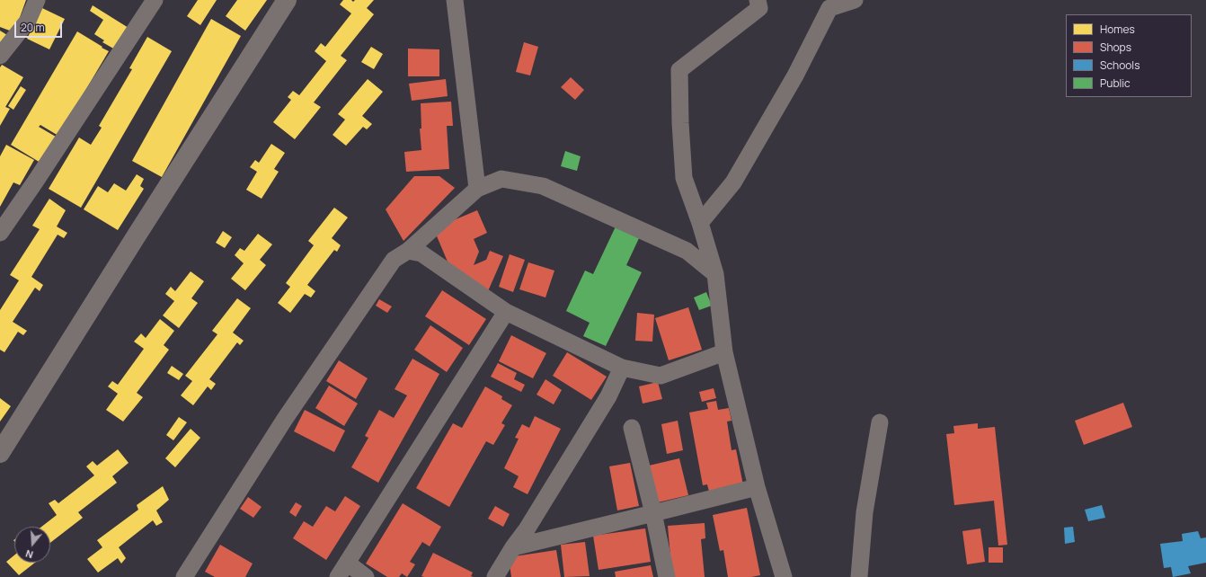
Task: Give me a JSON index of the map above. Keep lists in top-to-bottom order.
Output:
{
  "legend": [
    "Homes",
    "Shops",
    "Schools",
    "Public"
  ],
  "scale_bar": "20 m",
  "north": "bottom"
}
